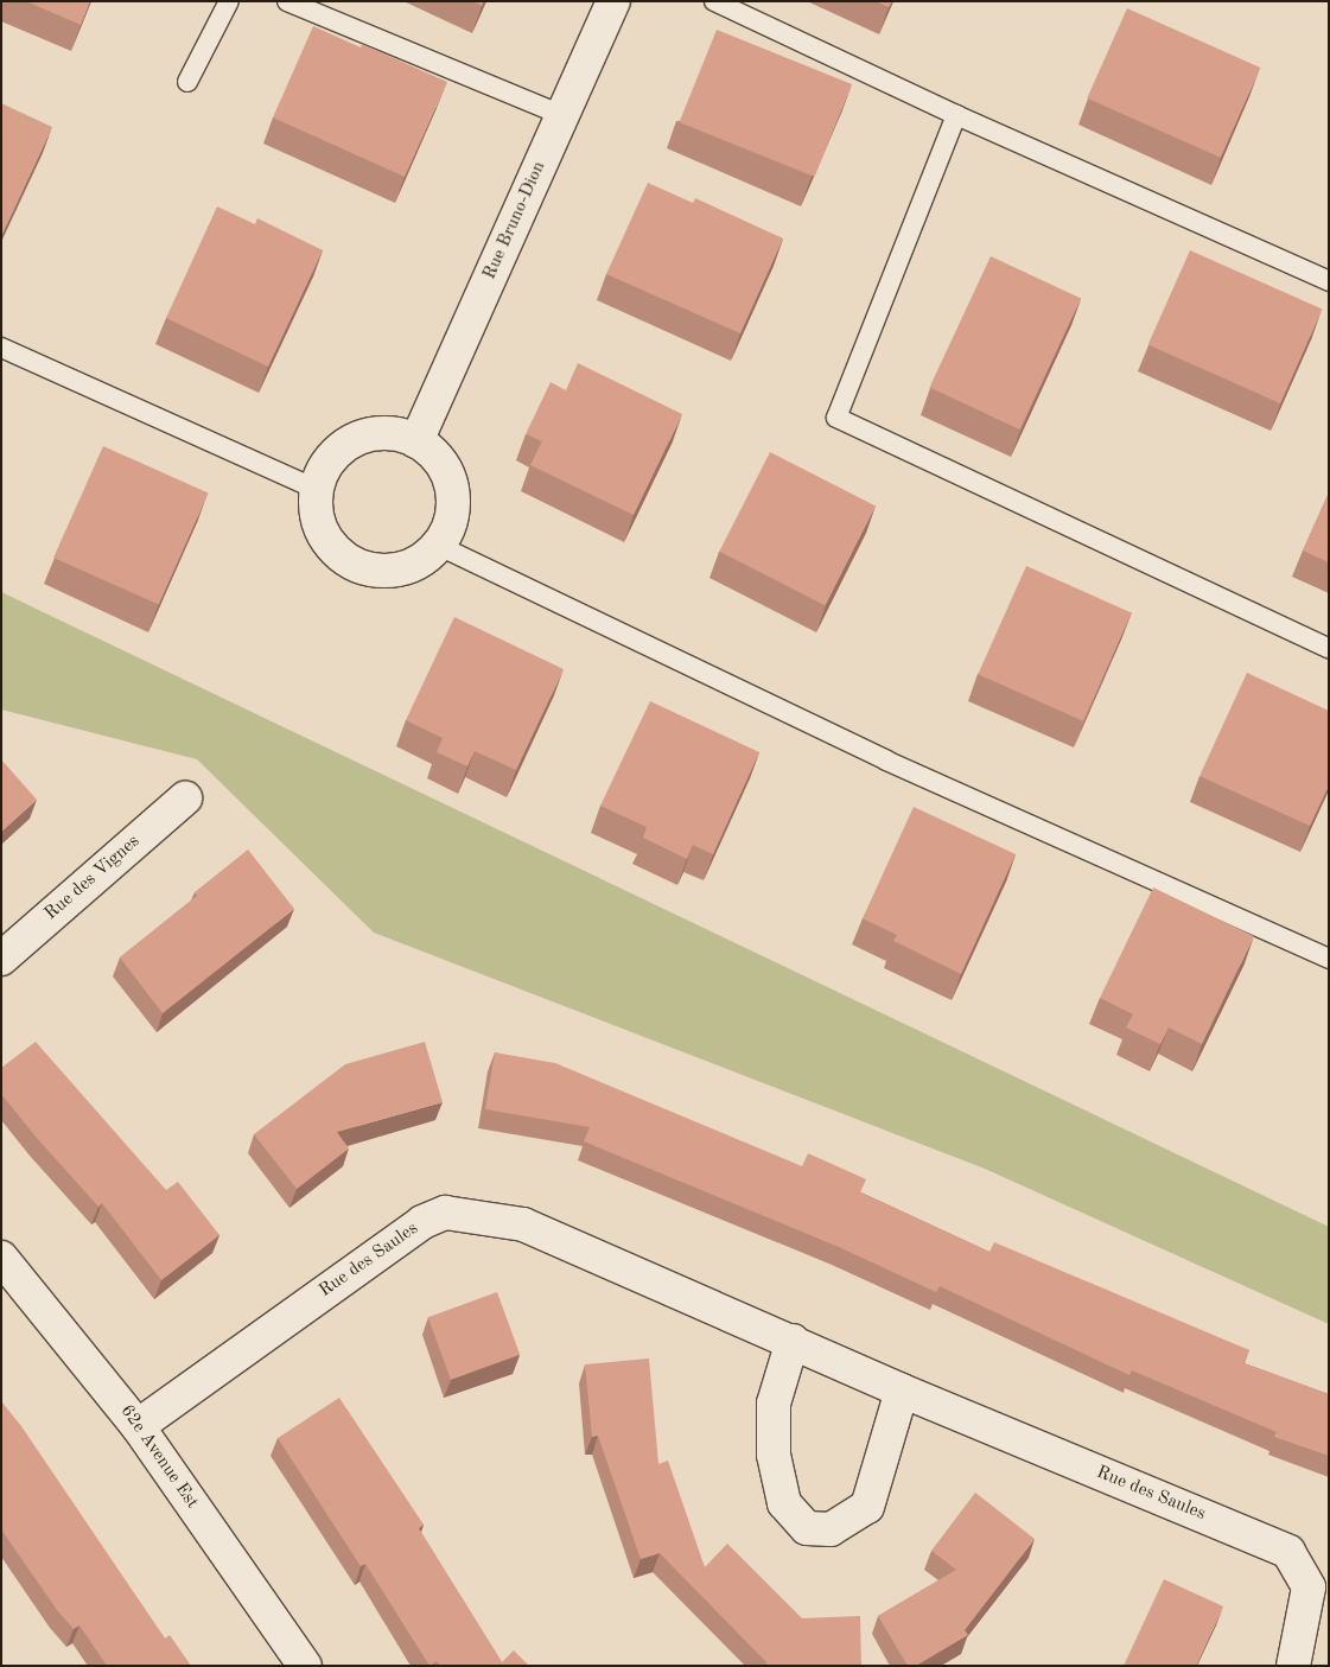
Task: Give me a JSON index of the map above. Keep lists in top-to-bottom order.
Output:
{
  "streets": {
    "street": [
      "Rue Bruno-Dion",
      "Rue des Vignes",
      "Rue des Saules",
      "62e Avenue Est"
    ]
  },
  "crossings": [
    ["Rue des Saules", "62e Avenue Est"]
  ]
}
